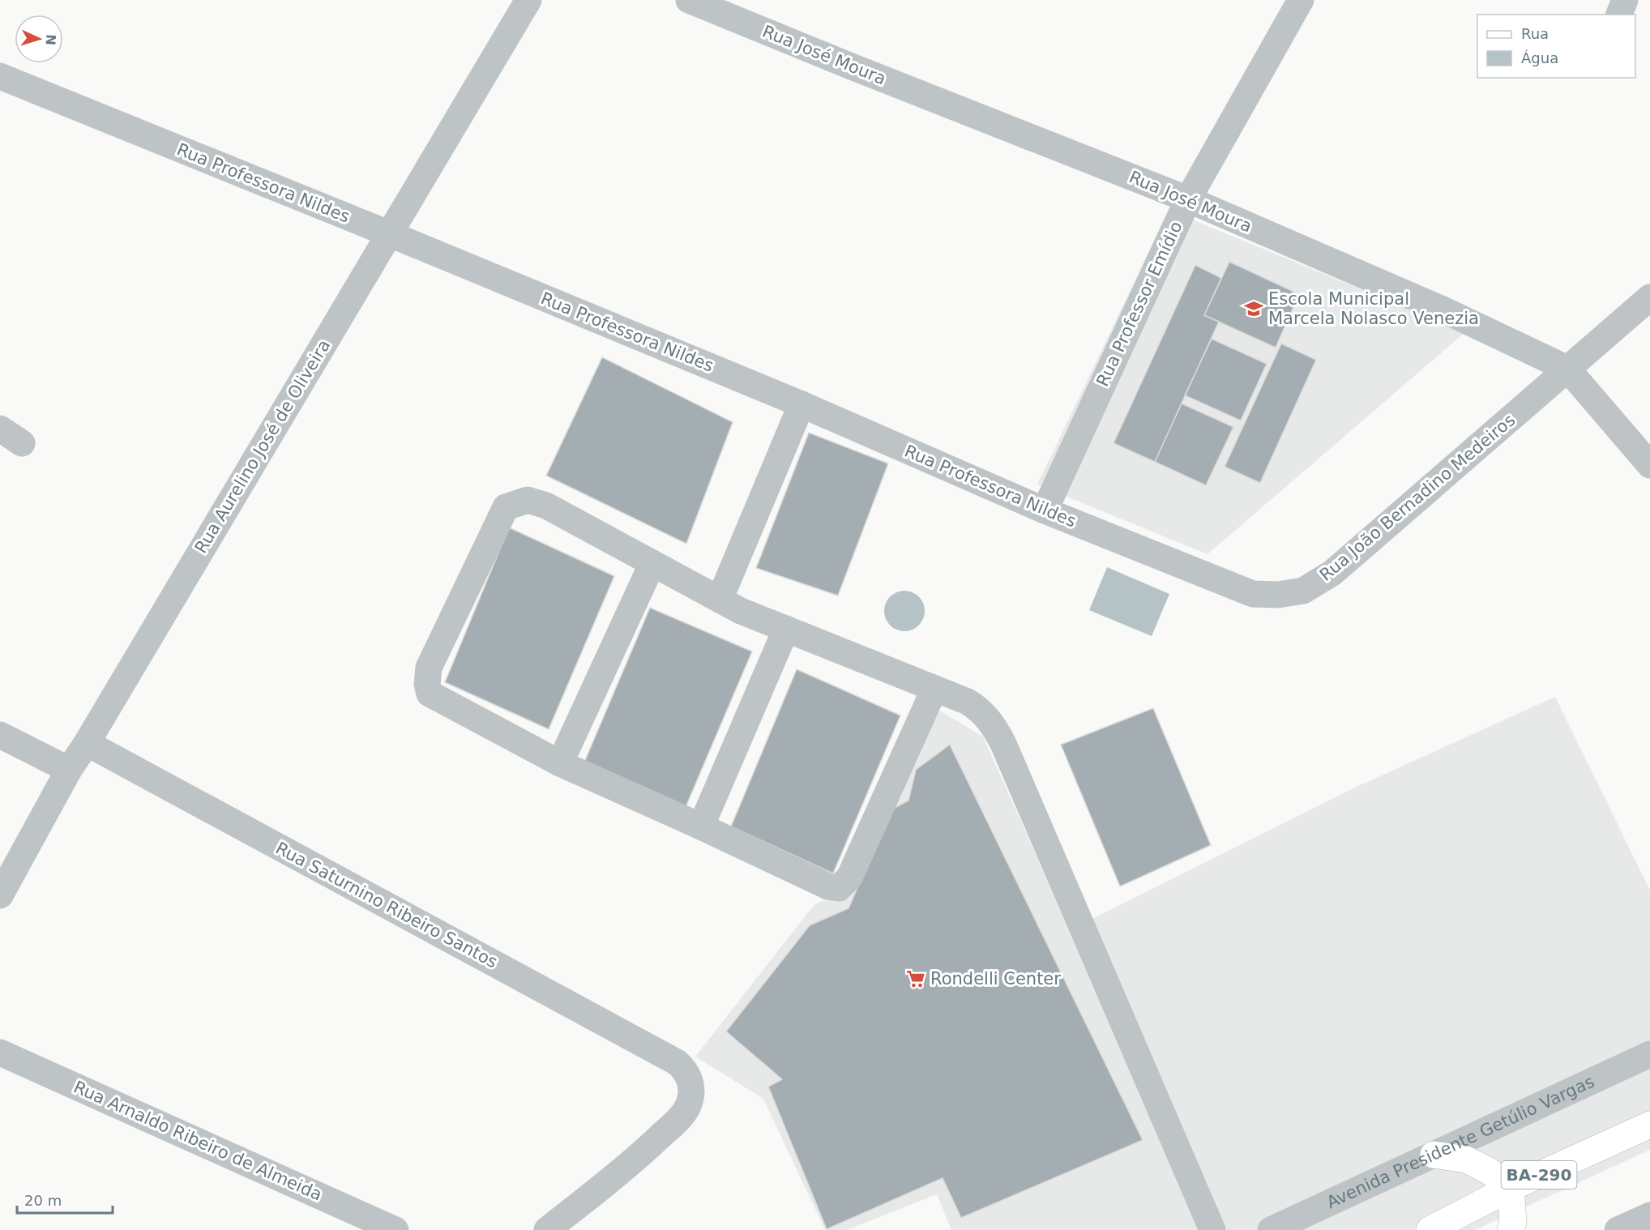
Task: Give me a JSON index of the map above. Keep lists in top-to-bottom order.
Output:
{
  "streets": {
    "main road": ["BA-290"],
    "street": [
      "Rua José Moura",
      "Rua Professora Nildes",
      "Rua Professor Emídio",
      "Rua Aurelino José de Oliveira",
      "Rua João Bernadino Medeiros",
      "Rua Saturnino Ribeiro Santos",
      "Rua Arnaldo Ribeiro de Almeida",
      "Avenida Presidente Getúlio Vargas"
    ]
  },
  "crossings": [
    ["Rua José Moura", "Rua Professor Emídio"],
    ["Rua José Moura", "Rua João Bernadino Medeiros"],
    ["Rua Professora Nildes", "Rua Professor Emídio"],
    ["Rua Professora Nildes", "Rua Aurelino José de Oliveira"],
    ["Rua Professora Nildes", "Rua João Bernadino Medeiros"],
    ["Rua Aurelino José de Oliveira", "Rua Saturnino Ribeiro Santos"]
  ],
  "places": {
    "school or university": ["Escola Municipal Marcela Nolasco Venezia"],
    "supermarket": ["Rondelli Center"]
  },
  "legend": ["Rua", "Água"],
  "scale_bar": "20 m",
  "north": "right"
}
